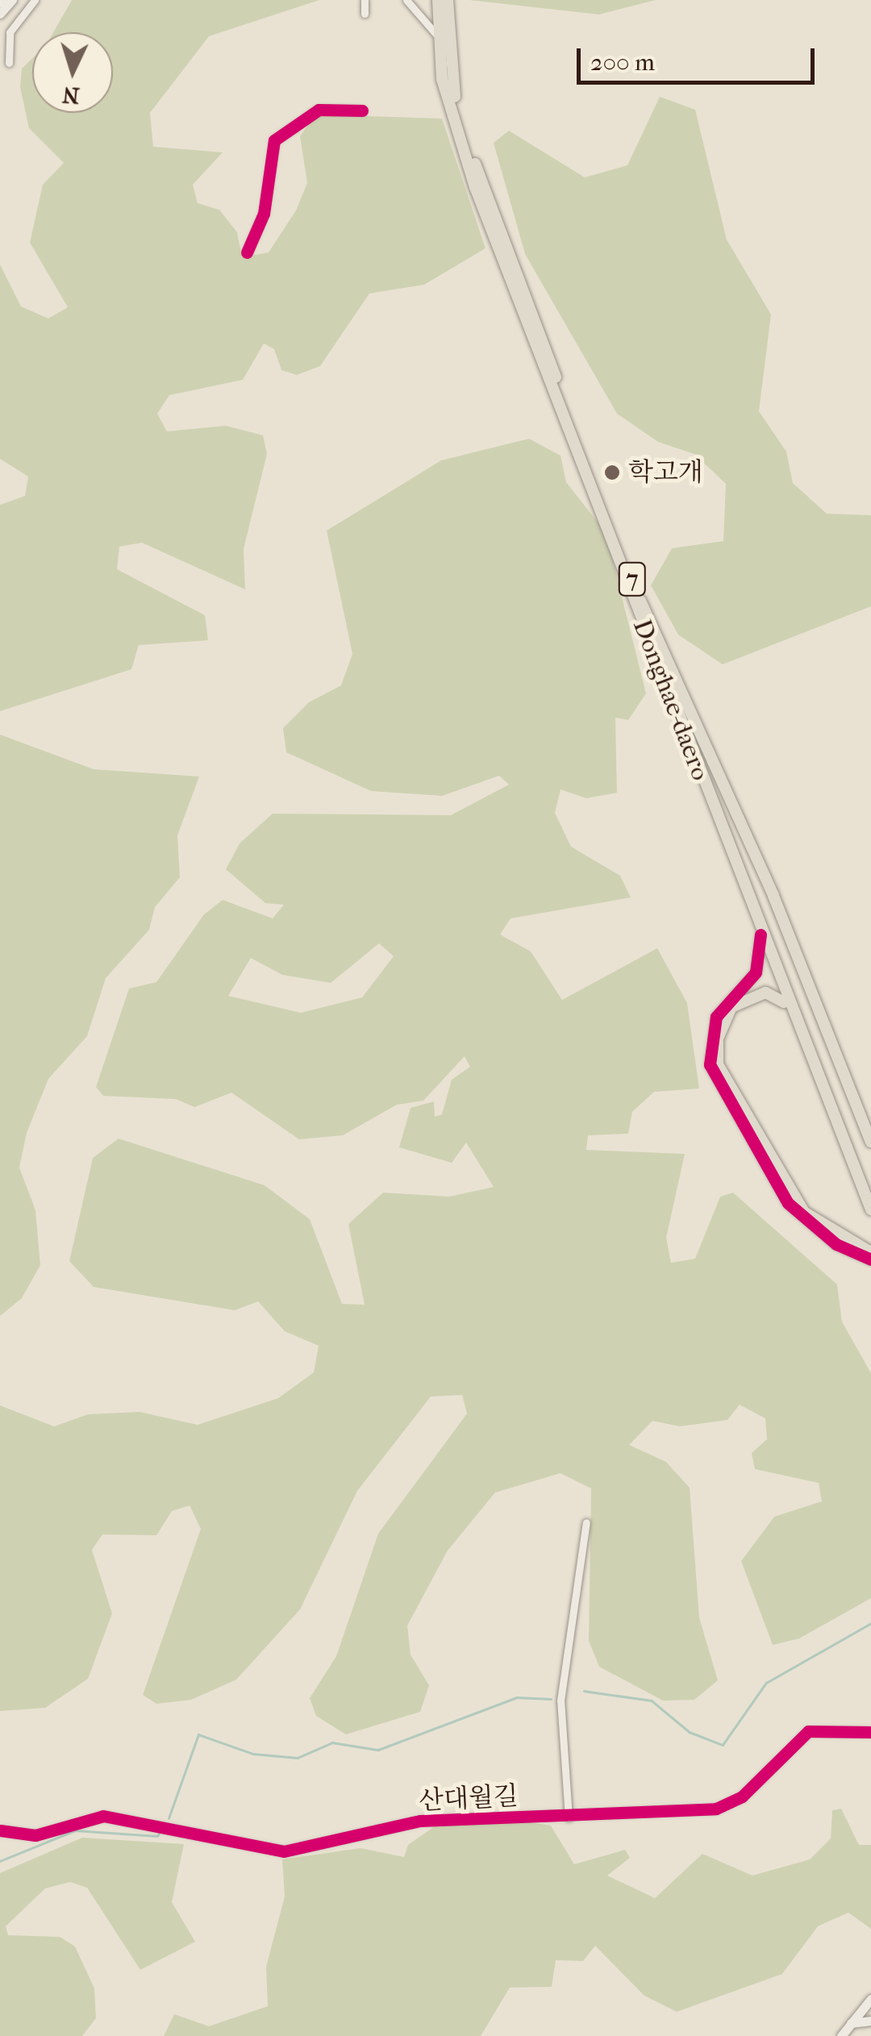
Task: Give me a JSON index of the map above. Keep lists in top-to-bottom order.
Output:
{
  "streets": {
    "highway": ["7", "Donghae-daero"],
    "street": ["산대월길"]
  },
  "places": ["학고개"],
  "scale_bar": "200 m",
  "north": "bottom"
}
